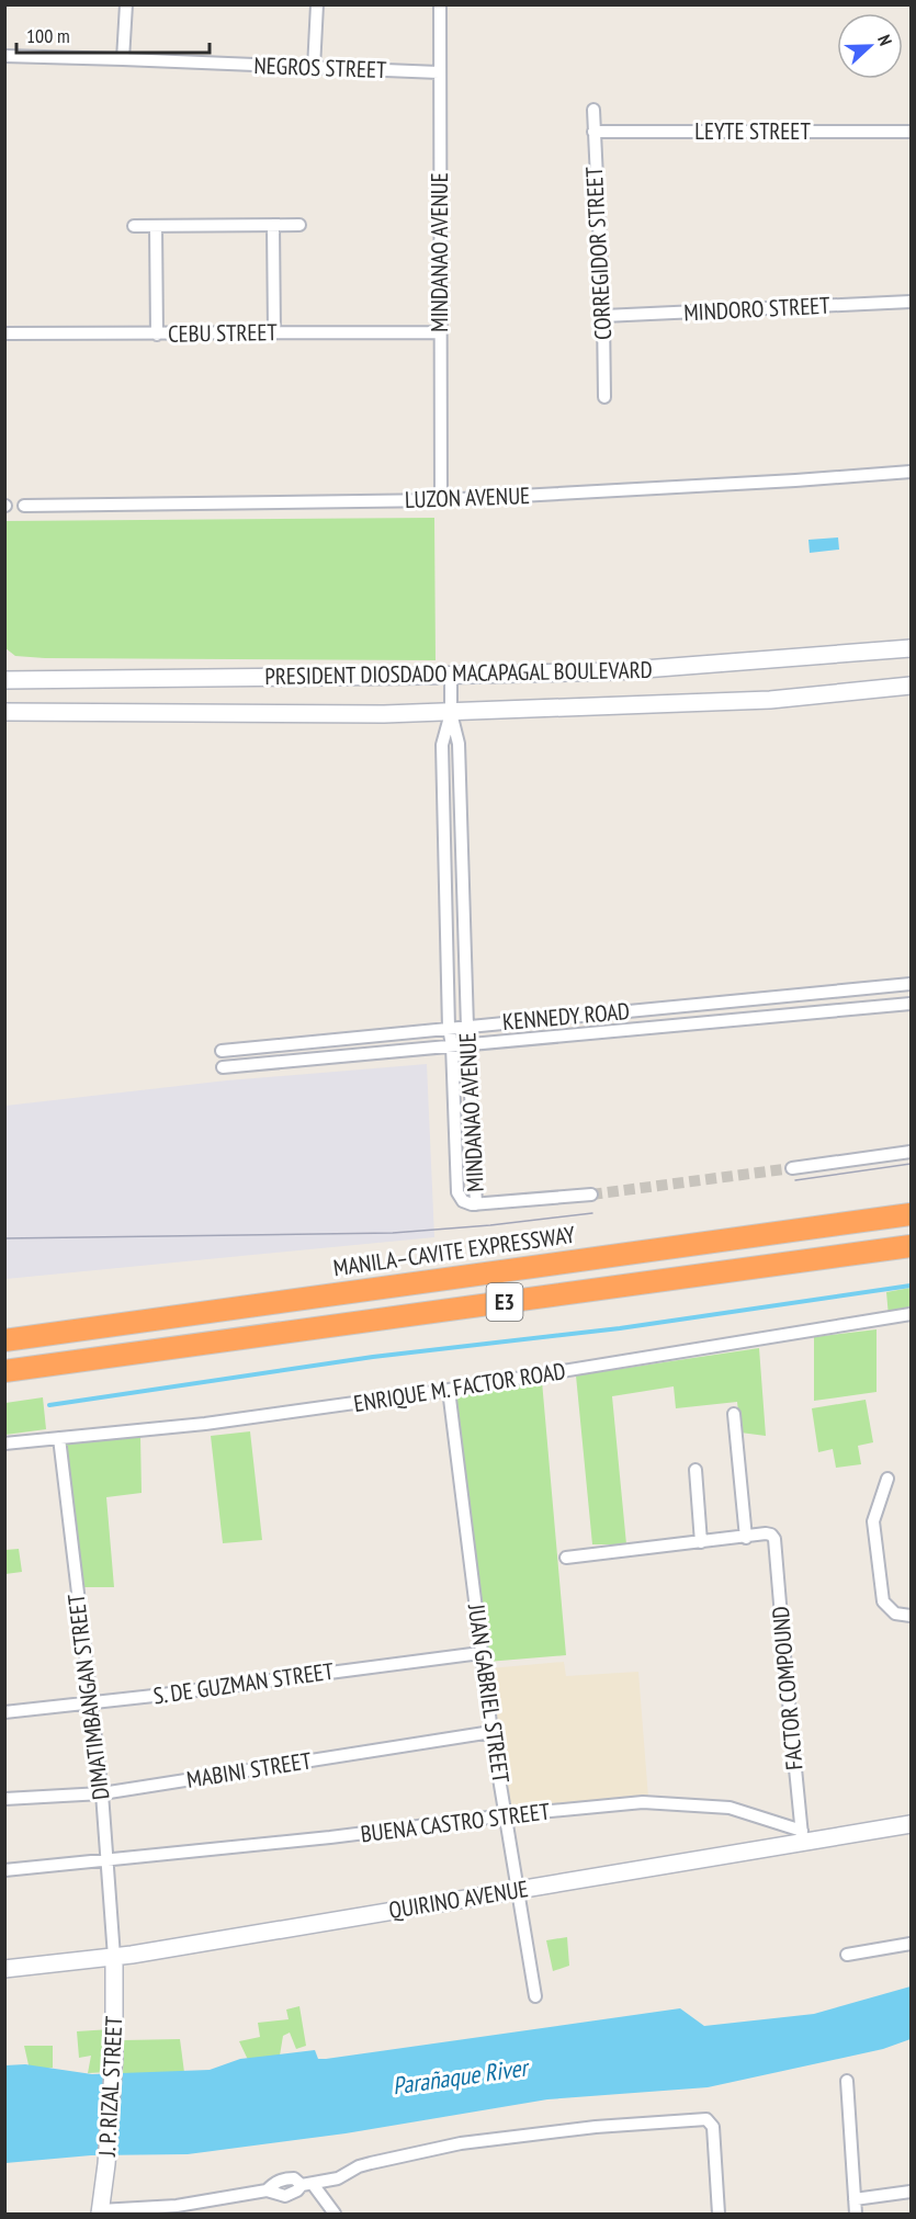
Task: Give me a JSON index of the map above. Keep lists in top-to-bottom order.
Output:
{
  "streets": {
    "highway": ["MANILA–CAVITE EXPRESSWAY", "E3"],
    "main road": ["PRESIDENT DIOSDADO MACAPAGAL BOULEVARD", "QUIRINO AVENUE", "J. P. RIZAL STREET"],
    "street": [
      "NEGROS STREET",
      "LEYTE STREET",
      "MINDANAO AVENUE",
      "CORREGIDOR STREET",
      "MINDORO STREET",
      "CEBU STREET",
      "LUZON AVENUE",
      "KENNEDY ROAD",
      "ENRIQUE M. FACTOR ROAD",
      "S. DE GUZMAN STREET",
      "FACTOR COMPOUND",
      "JUAN GABRIEL STREET",
      "DIMATIMBANGAN STREET",
      "MABINI STREET",
      "BUENA CASTRO STREET"
    ]
  },
  "crossings": [
    ["NEGROS STREET", "MINDANAO AVENUE"],
    ["LEYTE STREET", "CORREGIDOR STREET"],
    ["MINDANAO AVENUE", "CEBU STREET"],
    ["MINDANAO AVENUE", "LUZON AVENUE"],
    ["MINDANAO AVENUE", "PRESIDENT DIOSDADO MACAPAGAL BOULEVARD"],
    ["MINDANAO AVENUE", "KENNEDY ROAD"],
    ["CORREGIDOR STREET", "MINDORO STREET"],
    ["ENRIQUE M. FACTOR ROAD", "JUAN GABRIEL STREET"],
    ["ENRIQUE M. FACTOR ROAD", "DIMATIMBANGAN STREET"],
    ["S. DE GUZMAN STREET", "JUAN GABRIEL STREET"],
    ["S. DE GUZMAN STREET", "DIMATIMBANGAN STREET"],
    ["FACTOR COMPOUND", "BUENA CASTRO STREET"],
    ["FACTOR COMPOUND", "QUIRINO AVENUE"],
    ["JUAN GABRIEL STREET", "MABINI STREET"],
    ["JUAN GABRIEL STREET", "BUENA CASTRO STREET"],
    ["JUAN GABRIEL STREET", "QUIRINO AVENUE"],
    ["DIMATIMBANGAN STREET", "MABINI STREET"],
    ["DIMATIMBANGAN STREET", "BUENA CASTRO STREET"],
    ["DIMATIMBANGAN STREET", "QUIRINO AVENUE"],
    ["DIMATIMBANGAN STREET", "J. P. RIZAL STREET"],
    ["BUENA CASTRO STREET", "QUIRINO AVENUE"],
    ["QUIRINO AVENUE", "J. P. RIZAL STREET"]
  ],
  "water": ["Parañaque River"],
  "scale_bar": "100 m",
  "north": "right"
}
